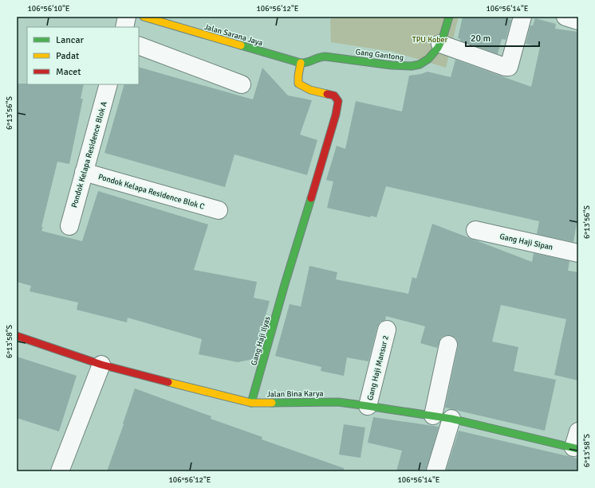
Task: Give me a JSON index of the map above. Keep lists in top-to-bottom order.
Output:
{
  "streets": {
    "street": [
      "Jalan Sarana Jaya",
      "Gang Gantong",
      "Pondok Kelapa Residence Blok A",
      "Pondok Kelapa Residence Blok C",
      "Gang Haji Sipan",
      "Gang Haji Ilyas",
      "Gang Haji Mansur 2",
      "Jalan Bina Karya"
    ]
  },
  "crossings": [
    ["Jalan Sarana Jaya", "Gang Gantong"],
    ["Jalan Sarana Jaya", "Gang Haji Ilyas"],
    ["Gang Gantong", "Gang Haji Ilyas"],
    ["Pondok Kelapa Residence Blok A", "Pondok Kelapa Residence Blok C"],
    ["Gang Haji Ilyas", "Jalan Bina Karya"],
    ["Gang Haji Mansur 2", "Jalan Bina Karya"]
  ],
  "parks": ["TPU Kober"],
  "legend": ["Lancar", "Padat", "Macet"],
  "scale_bar": "20 m",
  "coordinates": [
    "106°56'10\"E",
    "106°56'12\"E",
    "106°56'14\"E",
    "6°13'56\"S",
    "6°13'58\"S"
  ]
}
